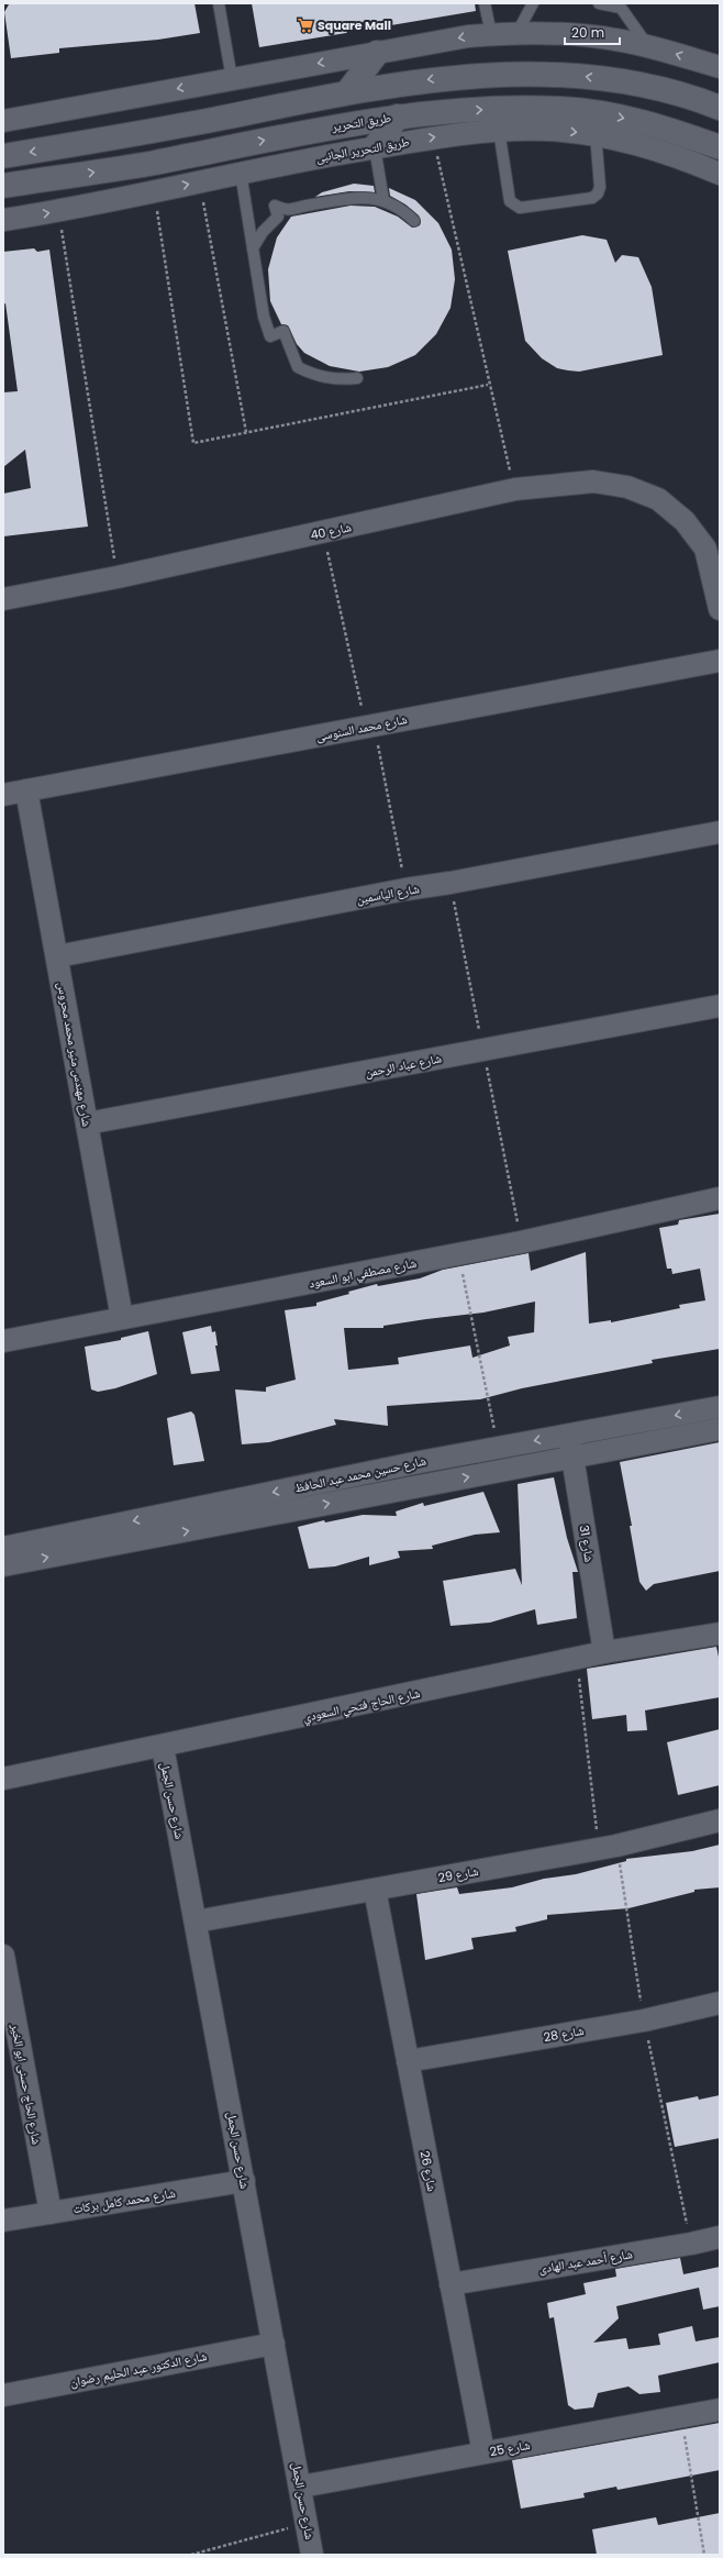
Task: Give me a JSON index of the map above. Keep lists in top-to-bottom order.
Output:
{
  "streets": {
    "street": [
      "طريق التحرير",
      "طريق التحرير الجانبى",
      "شارع 40",
      "شارع محمد السنوسى",
      "شارع الياسمين",
      "شارع مهندس منير محمد محروس",
      "شارع عباد الرحمن",
      "شارع مصطفي ابو السعود",
      "شارع حسين محمد عبد الحافظ",
      "شارع 31",
      "شارع الحاج فتحي السعودي",
      "شارع حسن الجمل",
      "شارع 29",
      "شارع 28",
      "شارع الحاج حسنى ابو الخير",
      "شارع 26",
      "شارع محمد كامل بركات",
      "شارع أحمد عبد الهادى",
      "شارع الدكتور عبد الحليم رضوان",
      "شارع 25"
    ]
  },
  "crossings": [
    ["شارع محمد السنوسى", "شارع مهندس منير محمد محروس"],
    ["شارع الياسمين", "شارع مهندس منير محمد محروس"],
    ["شارع مهندس منير محمد محروس", "شارع عباد الرحمن"],
    ["شارع مهندس منير محمد محروس", "شارع مصطفي ابو السعود"],
    ["شارع حسين محمد عبد الحافظ", "شارع 31"],
    ["شارع 31", "شارع الحاج فتحي السعودي"],
    ["شارع الحاج فتحي السعودي", "شارع حسن الجمل"],
    ["شارع حسن الجمل", "شارع 29"],
    ["شارع حسن الجمل", "شارع محمد كامل بركات"],
    ["شارع حسن الجمل", "شارع الدكتور عبد الحليم رضوان"],
    ["شارع حسن الجمل", "شارع 25"],
    ["شارع 29", "شارع 26"],
    ["شارع 28", "شارع 26"],
    ["شارع الحاج حسنى ابو الخير", "شارع محمد كامل بركات"],
    ["شارع 26", "شارع أحمد عبد الهادى"],
    ["شارع 26", "شارع 25"]
  ],
  "places": {
    "supermarket": ["Square Mall"]
  },
  "scale_bar": "20 m"
}
